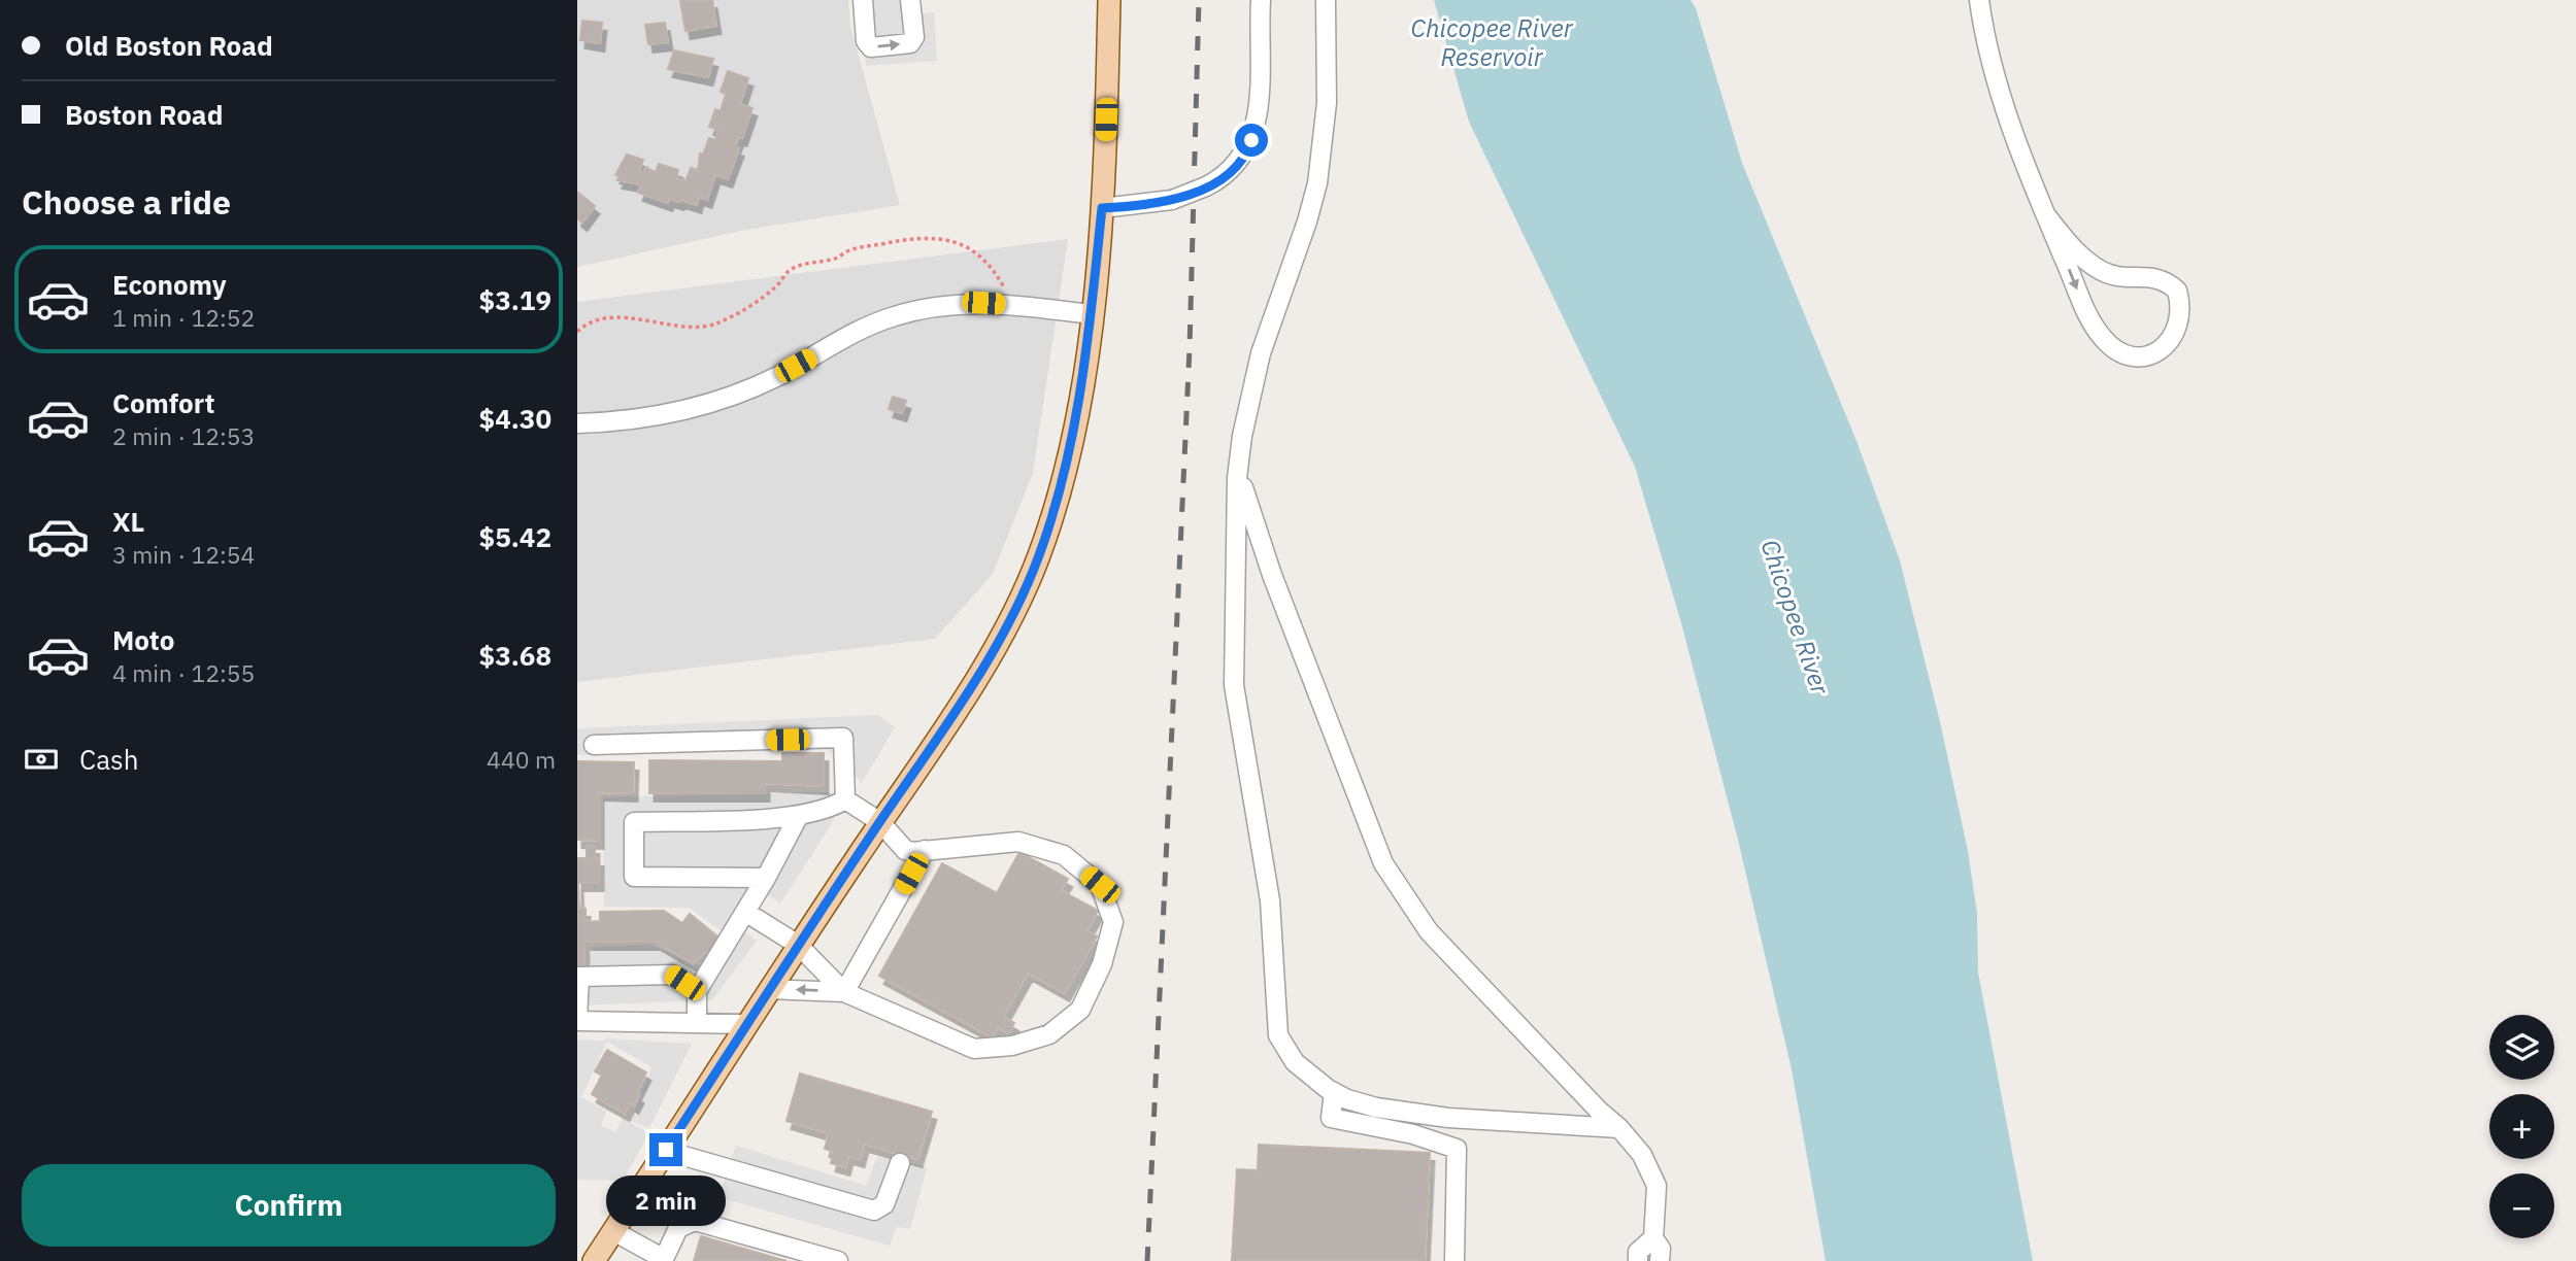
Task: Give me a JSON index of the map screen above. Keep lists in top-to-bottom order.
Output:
{
  "water": ["Chicopee River Reservoir", "Chicopee River"],
  "page": {
    "banner": ["Old Boston Road", "Boston Road"],
    "heading": "Choose a ride",
    "list": [
      {
        "name": "Economy",
        "note": "1 min · 12:52",
        "value": "$3.19"
      },
      {
        "name": "Comfort",
        "note": "2 min · 12:53",
        "value": "$4.30"
      },
      {
        "name": "XL",
        "note": "3 min · 12:54",
        "value": "$5.42"
      },
      {
        "name": "Moto",
        "note": "4 min · 12:55",
        "value": "$3.68"
      }
    ],
    "pay": ["Cash", "440 m"],
    "map_buttons": ["+", "−"],
    "buttons": "Confirm",
    "bubble": "2 min"
  }
}
